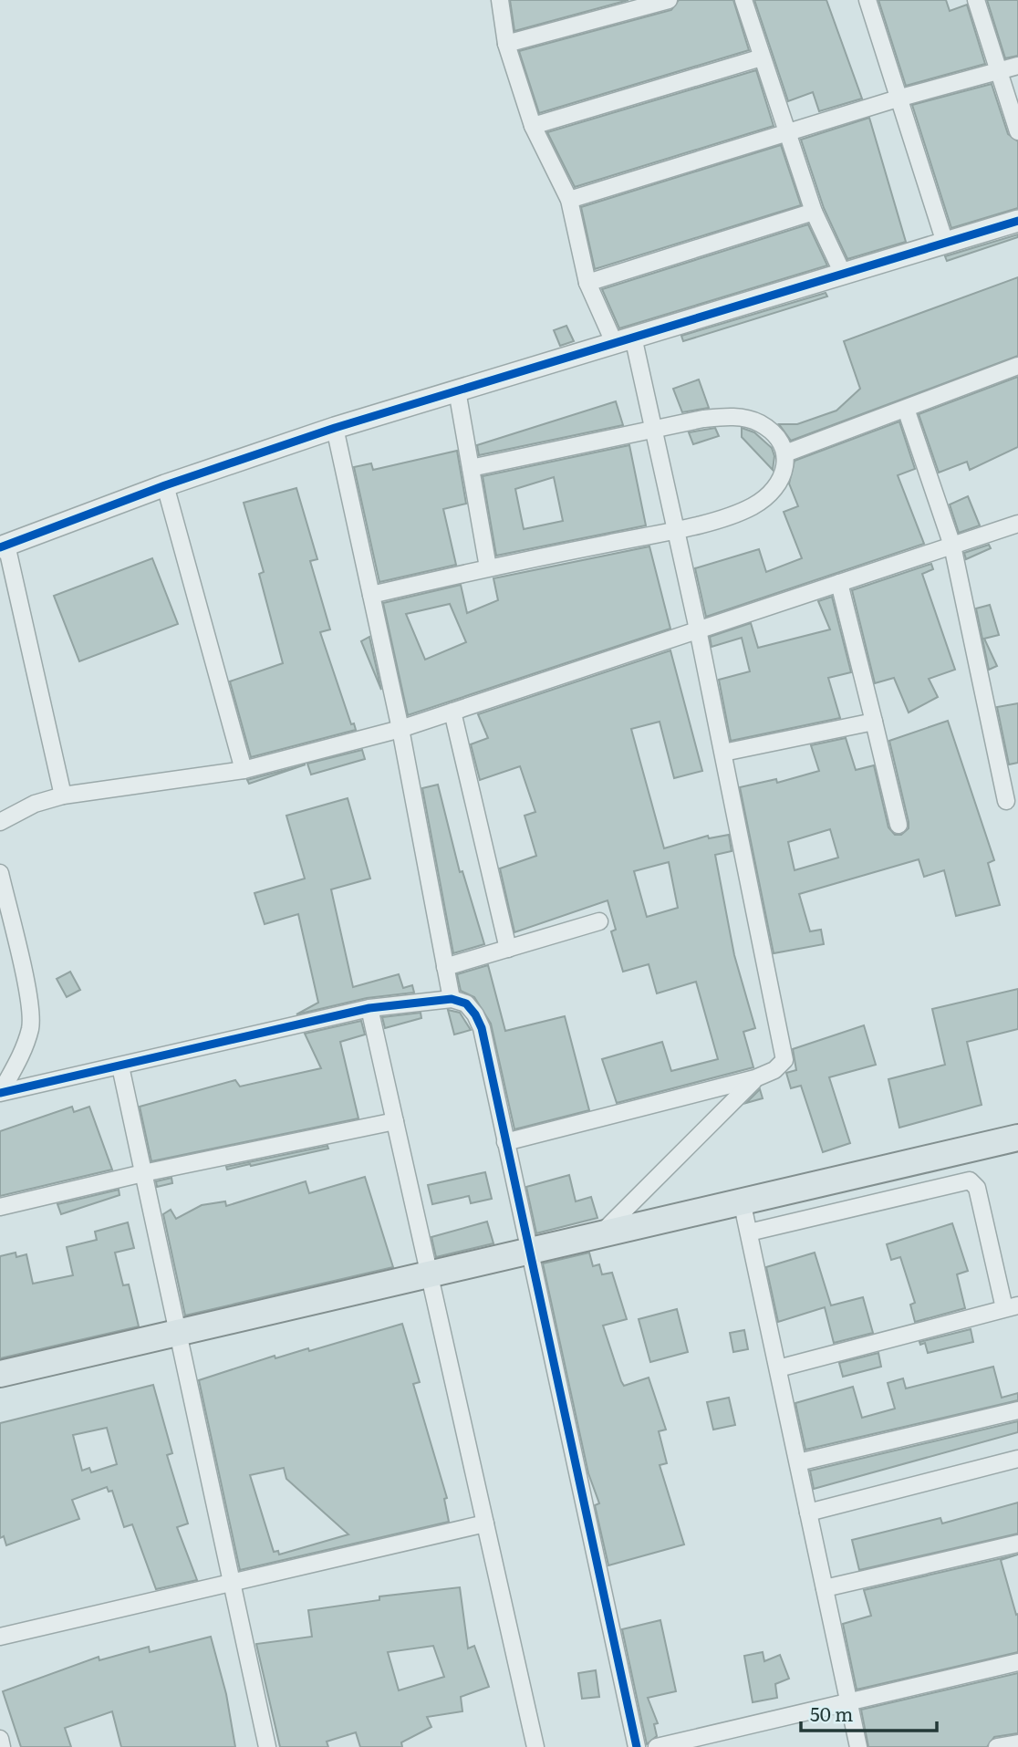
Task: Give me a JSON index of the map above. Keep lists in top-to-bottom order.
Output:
{
  "scale_bar": "50 m"
}
